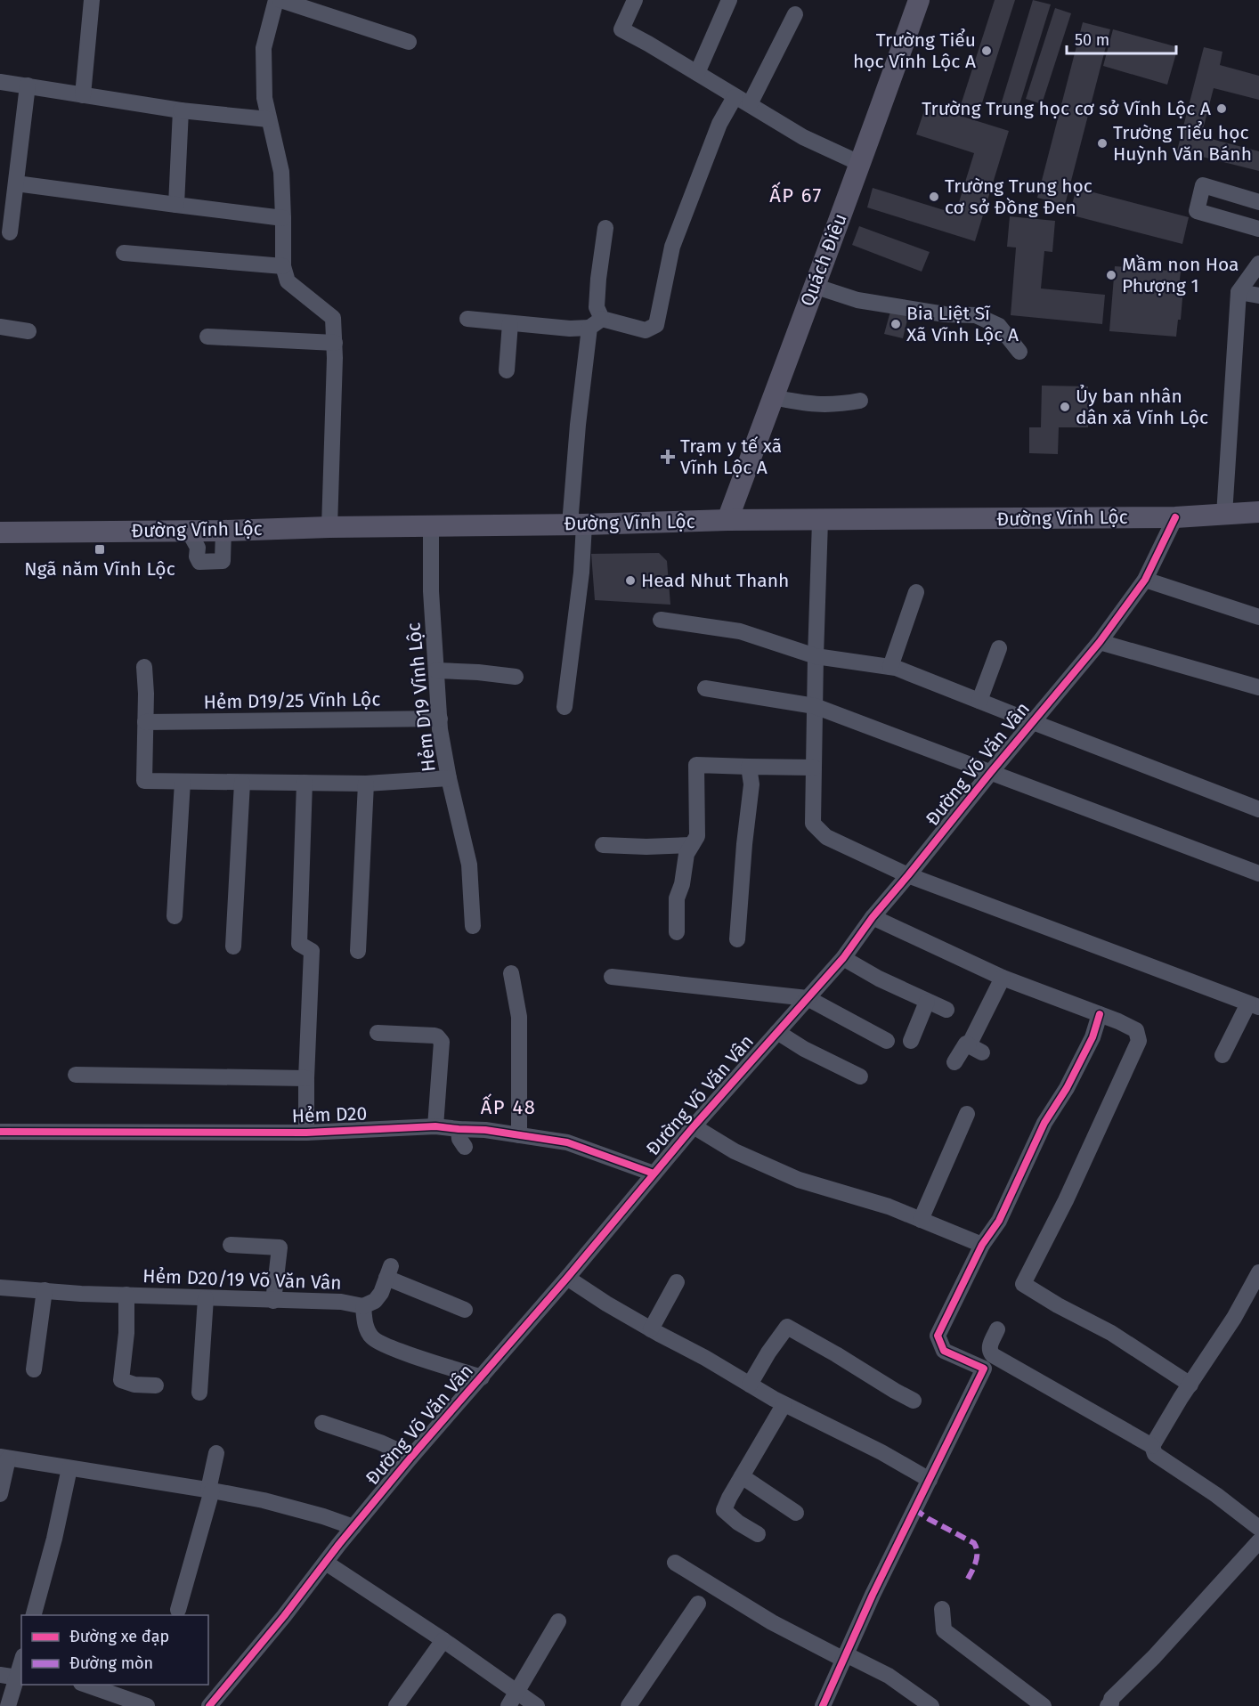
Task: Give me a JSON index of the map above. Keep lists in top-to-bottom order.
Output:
{
  "streets": {
    "main road": ["Quách Điêu", "Đường Vĩnh Lộc"],
    "street": [
      "Hẻm D19 Vĩnh Lộc",
      "Hẻm D19/25 Vĩnh Lộc",
      "Đường Võ Văn Vân",
      "Hẻm D20",
      "Hẻm D20/19 Võ Văn Vân"
    ]
  },
  "crossings": [
    ["Quách Điêu", "Đường Vĩnh Lộc"],
    ["Đường Vĩnh Lộc", "Hẻm D19 Vĩnh Lộc"],
    ["Đường Vĩnh Lộc", "Đường Võ Văn Vân"],
    ["Hẻm D19 Vĩnh Lộc", "Hẻm D19/25 Vĩnh Lộc"],
    ["Đường Võ Văn Vân", "Hẻm D20"],
    ["Đường Võ Văn Vân", "Hẻm D20/19 Võ Văn Vân"]
  ],
  "districts": ["ẤP 67", "ẤP 48"],
  "places": {
    "other": [
      "Trường Tiểu học Vĩnh Lộc A",
      "Trường Trung học cơ sở Vĩnh Lộc A",
      "Trường Tiểu học Huỳnh Văn Bánh",
      "Trường Trung học cơ sở Đồng Đen",
      "Mầm non Hoa Phượng 1",
      "Bia Liệt Sĩ Xã Vĩnh Lộc A",
      "Ủy ban nhân dân xã Vĩnh Lộc",
      "Head Nhut Thanh"
    ],
    "health": ["Trạm y tế xã Vĩnh Lộc A"],
    "transit": ["Ngã năm Vĩnh Lộc"]
  },
  "legend": ["Đường xe đạp", "Đường mòn"],
  "scale_bar": "50 m"
}
